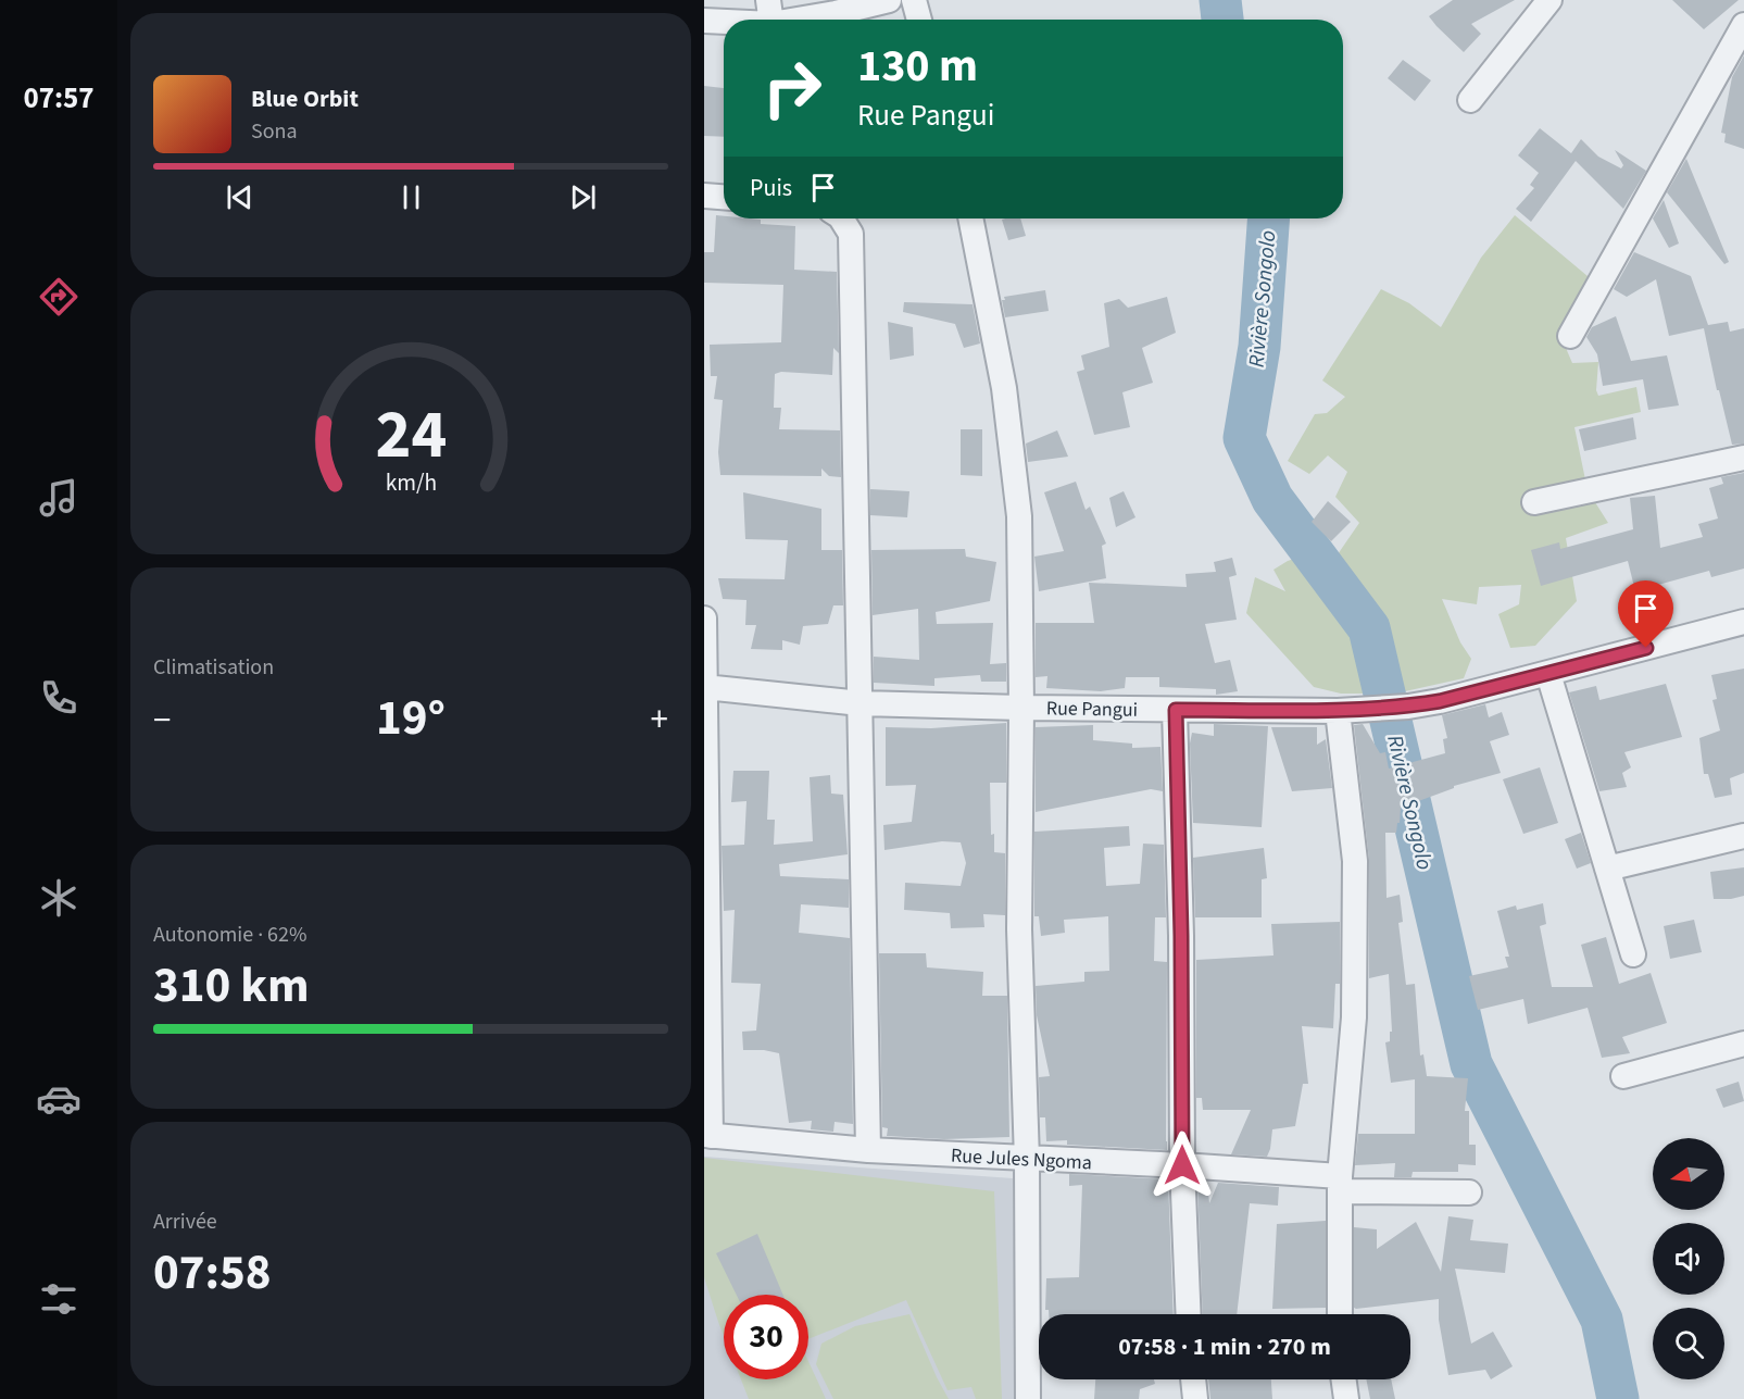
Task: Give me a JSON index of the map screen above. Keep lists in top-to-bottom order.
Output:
{
  "streets": {
    "street": ["Rue Pangui", "Rue Jules Ngoma"]
  },
  "water": ["Rivière Songolo"],
  "north": "left",
  "page": {
    "tabs": "07:57",
    "turn": ["130 m", "Rue Pangui"],
    "song": ["Blue Orbit", "Sona"],
    "then": "Puis",
    "tile": [
      "Climatisation",
      ["Autonomie · 62%", "310 km"],
      ["Arrivée", "07:58"]
    ],
    "heat": ["−", "19°", "+"],
    "limit": "30",
    "trip": "07:58 · 1 min · 270 m",
    "gauge": ["24", "km/h"]
  }
}
